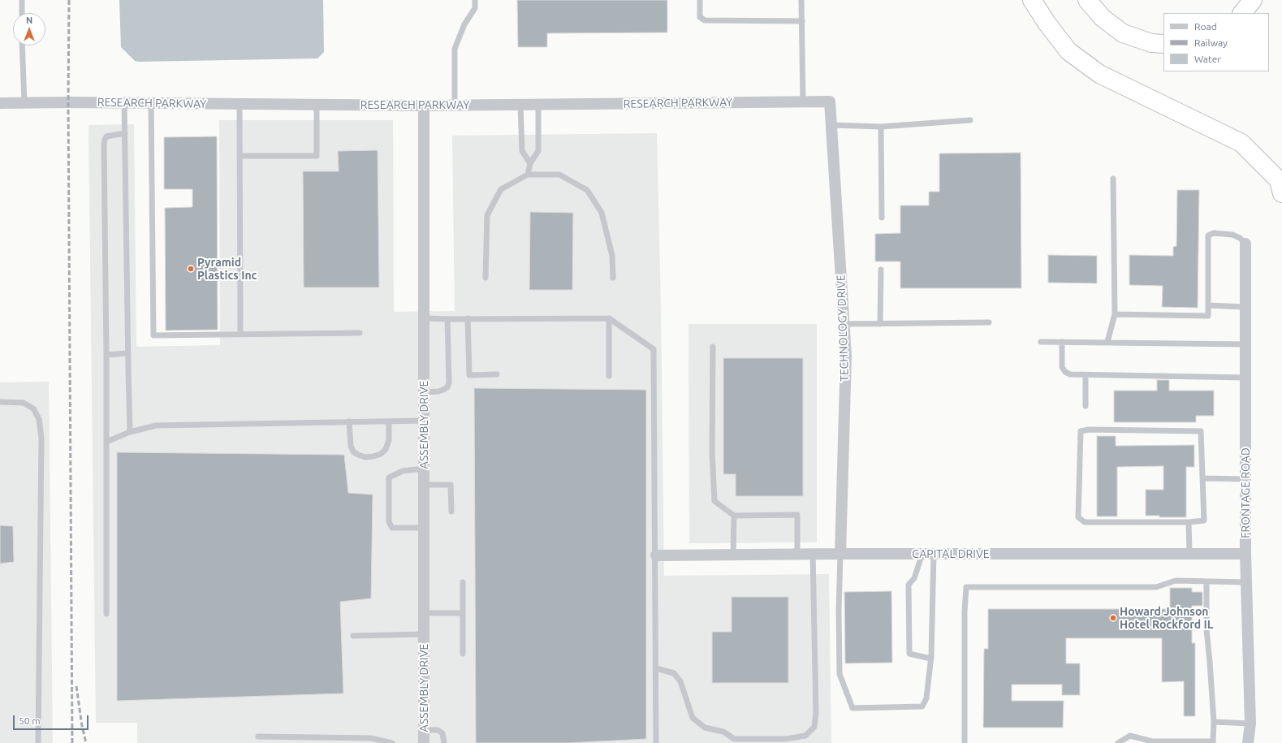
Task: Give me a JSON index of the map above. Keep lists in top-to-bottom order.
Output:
{
  "streets": {
    "street": [
      "RESEARCH PARKWAY",
      "TECHNOLOGY DRIVE",
      "ASSEMBLY DRIVE",
      "FRONTAGE ROAD",
      "CAPITAL DRIVE"
    ]
  },
  "crossings": [
    ["RESEARCH PARKWAY", "TECHNOLOGY DRIVE"],
    ["RESEARCH PARKWAY", "ASSEMBLY DRIVE"],
    ["TECHNOLOGY DRIVE", "CAPITAL DRIVE"],
    ["FRONTAGE ROAD", "CAPITAL DRIVE"]
  ],
  "places": ["Pyramid Plastics Inc", "Howard Johnson Hotel Rockford IL"],
  "legend": ["Road", "Railway", "Water"],
  "scale_bar": "50 m",
  "north": "top"
}
